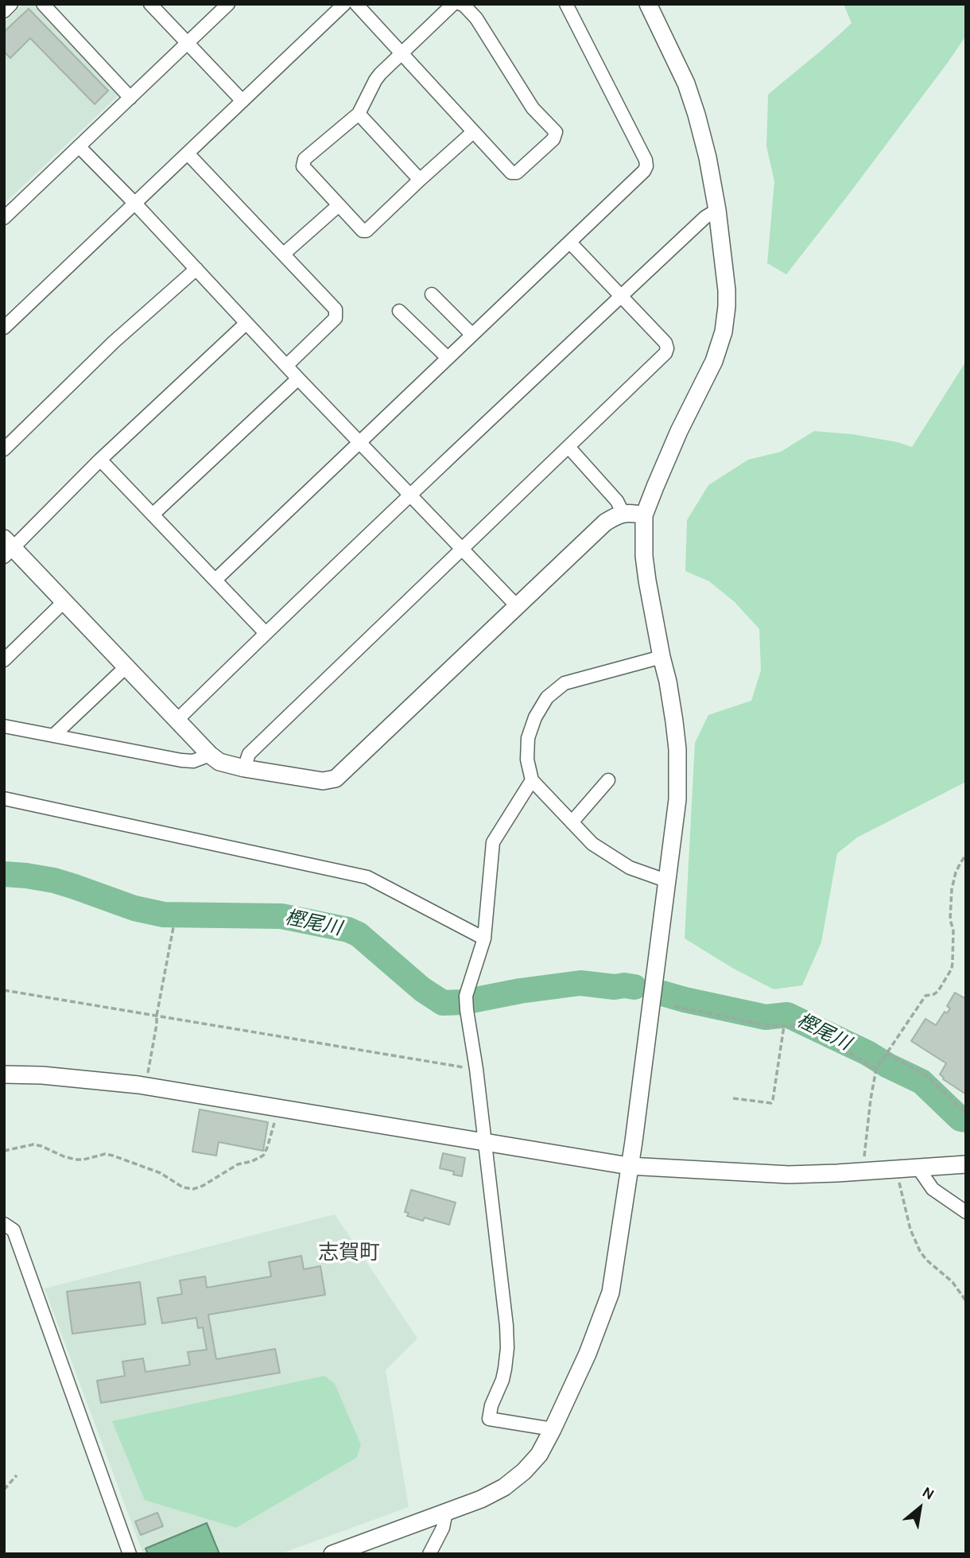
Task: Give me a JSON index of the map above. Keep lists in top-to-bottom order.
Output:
{
  "districts": ["志賀町"],
  "water": ["樫尾川"],
  "north": "top right"
}
